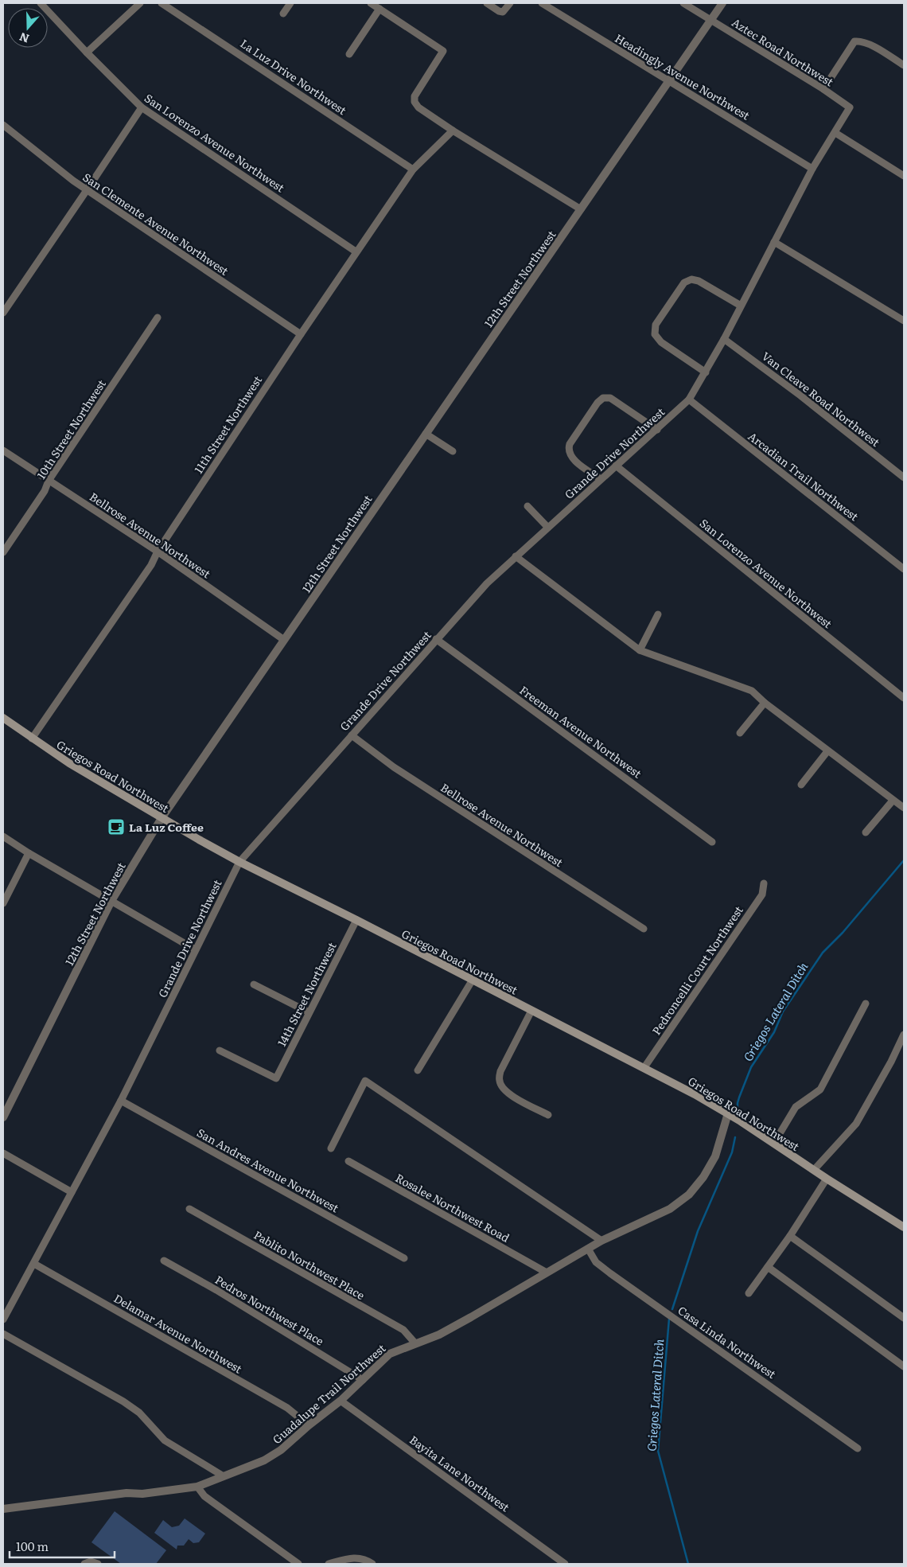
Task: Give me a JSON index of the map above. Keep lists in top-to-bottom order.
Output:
{
  "streets": {
    "main road": ["Griegos Road Northwest"],
    "street": [
      "Aztec Road Northwest",
      "La Luz Drive Northwest",
      "Headingly Avenue Northwest",
      "San Lorenzo Avenue Northwest",
      "San Clemente Avenue Northwest",
      "12th Street Northwest",
      "Van Cleave Road Northwest",
      "11th Street Northwest",
      "10th Street Northwest",
      "Grande Drive Northwest",
      "Arcadian Trail Northwest",
      "Bellrose Avenue Northwest",
      "Freeman Avenue Northwest",
      "Pedroncelli Court Northwest",
      "14th Street Northwest",
      "San Andres Avenue Northwest",
      "Rosalee Northwest Road",
      "Pablito Northwest Place",
      "Pedros Northwest Place",
      "Delamar Avenue Northwest",
      "Casa Linda Northwest",
      "Guadalupe Trail Northwest",
      "Bayita Lane Northwest"
    ]
  },
  "crossings": [
    ["Aztec Road Northwest", "12th Street Northwest"],
    ["Aztec Road Northwest", "Grande Drive Northwest"],
    ["La Luz Drive Northwest", "11th Street Northwest"],
    ["Headingly Avenue Northwest", "12th Street Northwest"],
    ["Headingly Avenue Northwest", "Grande Drive Northwest"],
    ["San Lorenzo Avenue Northwest", "11th Street Northwest"],
    ["San Lorenzo Avenue Northwest", "Grande Drive Northwest"],
    ["San Clemente Avenue Northwest", "11th Street Northwest"],
    ["12th Street Northwest", "Bellrose Avenue Northwest"],
    ["12th Street Northwest", "Griegos Road Northwest"],
    ["Van Cleave Road Northwest", "Grande Drive Northwest"],
    ["11th Street Northwest", "Bellrose Avenue Northwest"],
    ["11th Street Northwest", "Griegos Road Northwest"],
    ["10th Street Northwest", "Bellrose Avenue Northwest"],
    ["Grande Drive Northwest", "Arcadian Trail Northwest"],
    ["Grande Drive Northwest", "Bellrose Avenue Northwest"],
    ["Grande Drive Northwest", "Freeman Avenue Northwest"],
    ["Grande Drive Northwest", "Griegos Road Northwest"],
    ["Grande Drive Northwest", "San Andres Avenue Northwest"],
    ["Grande Drive Northwest", "Delamar Avenue Northwest"],
    ["Griegos Road Northwest", "Pedroncelli Court Northwest"],
    ["Griegos Road Northwest", "14th Street Northwest"],
    ["Griegos Road Northwest", "Guadalupe Trail Northwest"],
    ["Rosalee Northwest Road", "Guadalupe Trail Northwest"],
    ["Pablito Northwest Place", "Guadalupe Trail Northwest"],
    ["Pedros Northwest Place", "Guadalupe Trail Northwest"],
    ["Delamar Avenue Northwest", "Guadalupe Trail Northwest"],
    ["Casa Linda Northwest", "Guadalupe Trail Northwest"],
    ["Guadalupe Trail Northwest", "Bayita Lane Northwest"]
  ],
  "water": ["Griegos Lateral Ditch"],
  "places": {
    "cafe": ["La Luz Coffee"]
  },
  "scale_bar": "100 m",
  "north": "bottom"
}
